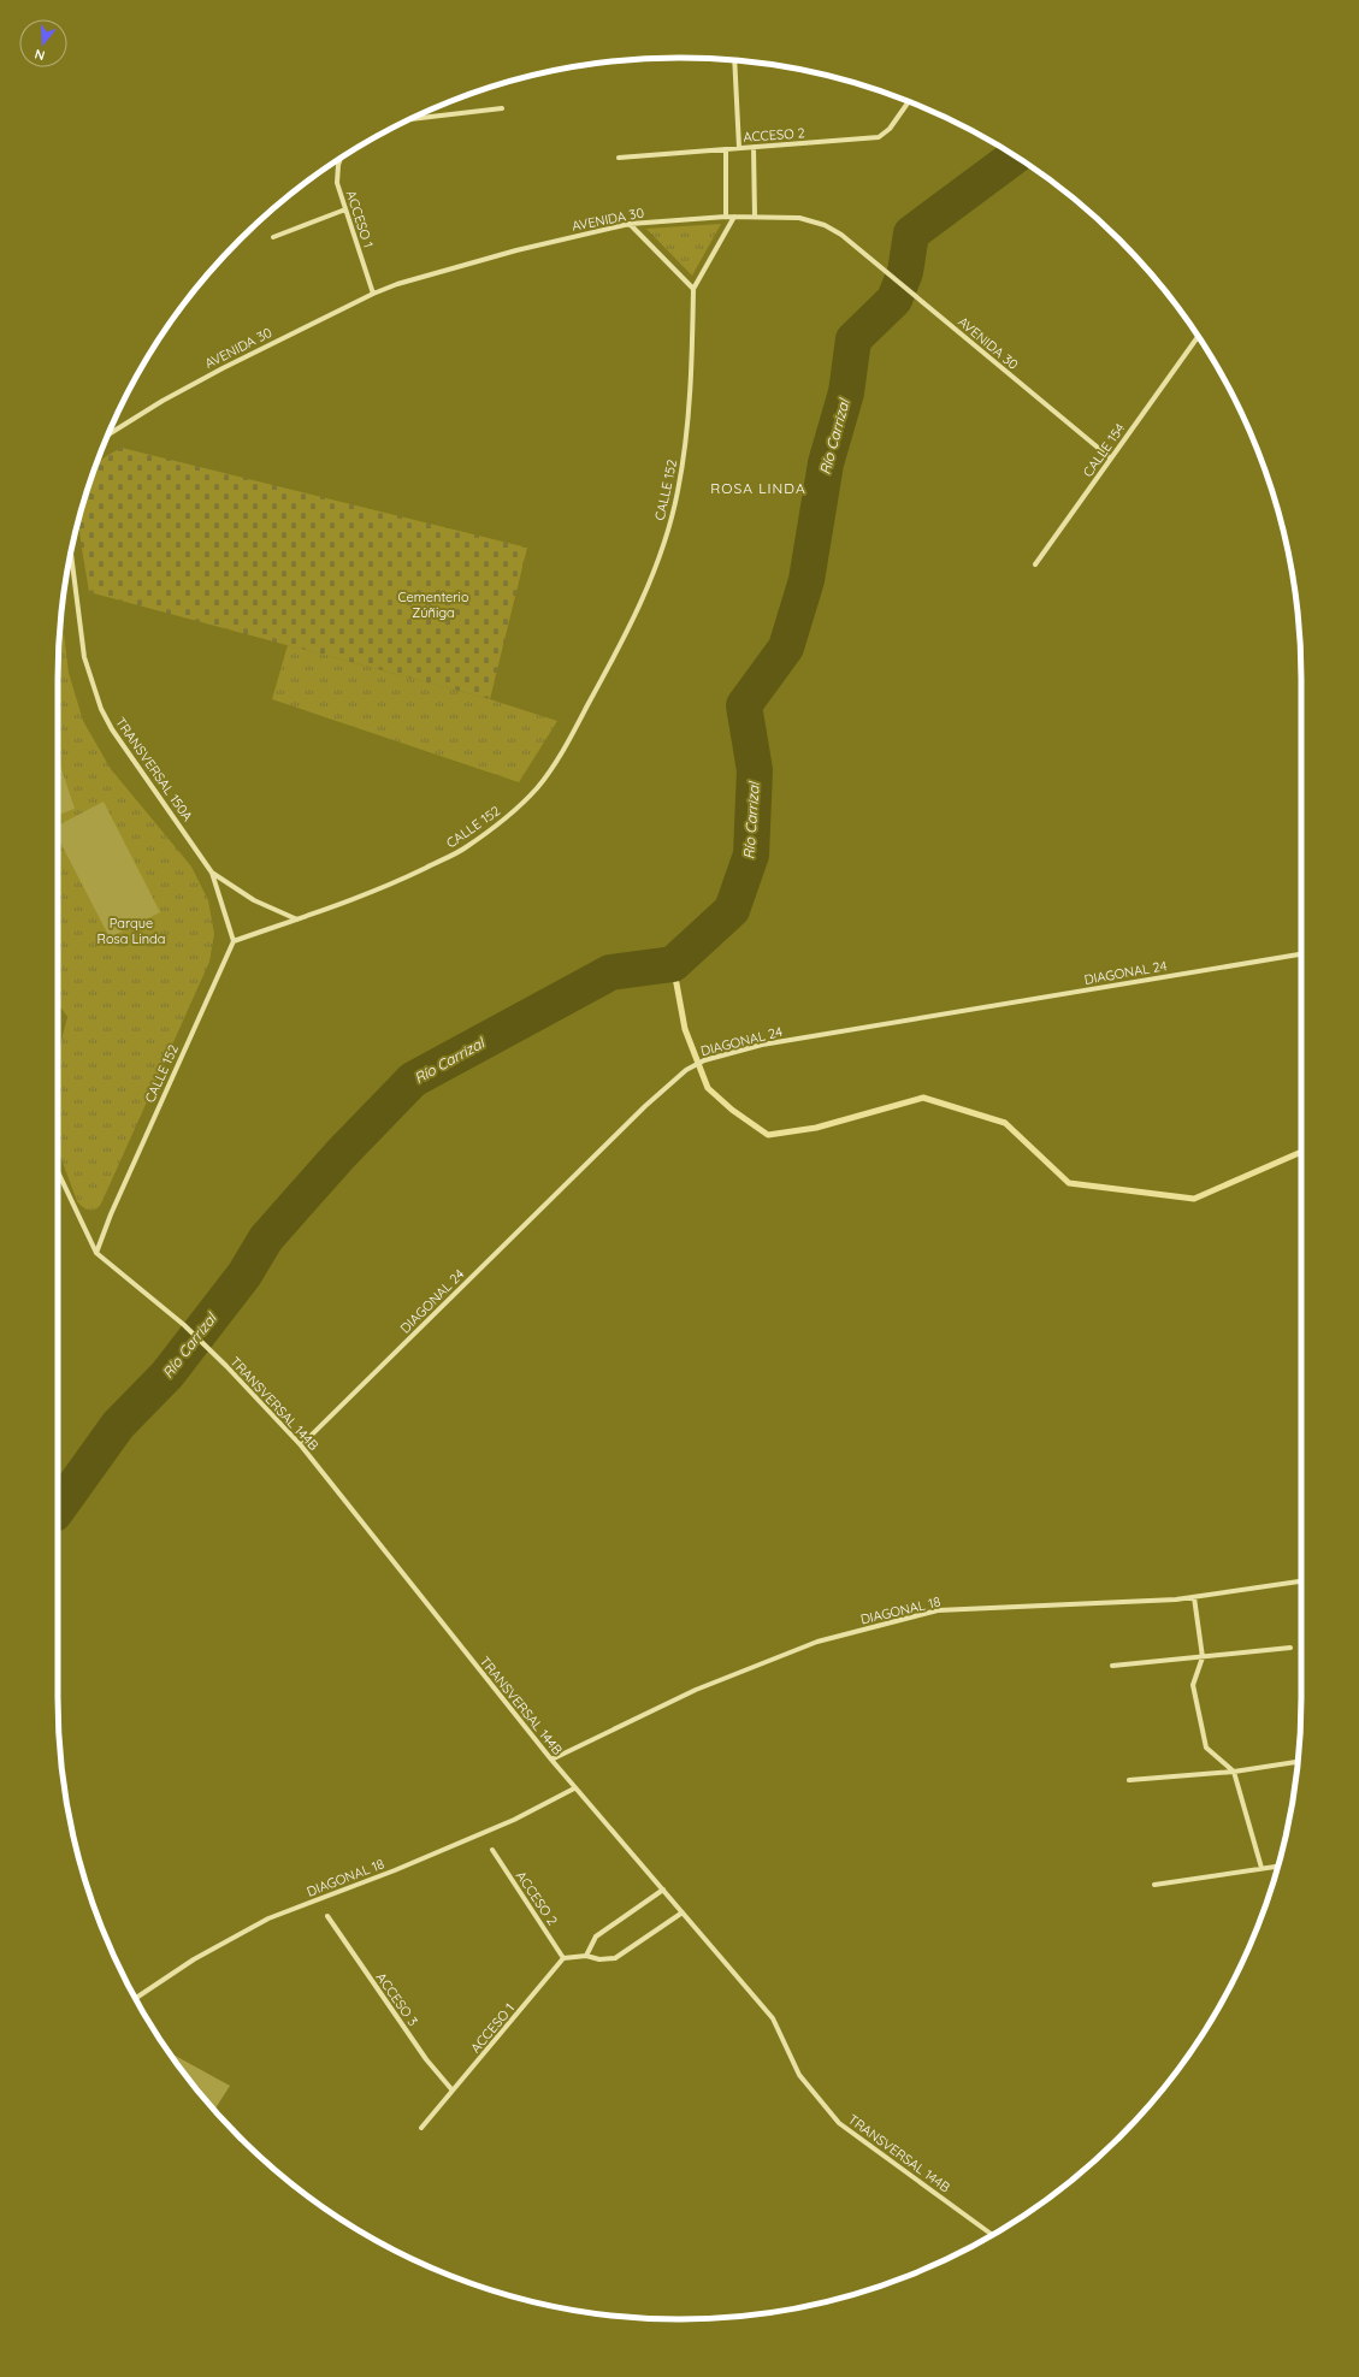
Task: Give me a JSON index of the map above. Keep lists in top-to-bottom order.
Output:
{
  "streets": {
    "street": [
      "ACCESO 2",
      "ACCESO 1",
      "AVENIDA 30",
      "CALLE 154",
      "CALLE 152",
      "TRANSVERSAL 150A",
      "DIAGONAL 24",
      "TRANSVERSAL 144B",
      "DIAGONAL 18",
      "ACCESO 3"
    ]
  },
  "crossings": [
    ["ACCESO 2", "ACCESO 1"],
    ["ACCESO 1", "AVENIDA 30"],
    ["ACCESO 1", "ACCESO 3"],
    ["AVENIDA 30", "CALLE 154"],
    ["AVENIDA 30", "CALLE 152"],
    ["CALLE 152", "TRANSVERSAL 150A"],
    ["CALLE 152", "TRANSVERSAL 144B"],
    ["DIAGONAL 24", "TRANSVERSAL 144B"],
    ["TRANSVERSAL 144B", "DIAGONAL 18"]
  ],
  "districts": ["ROSA LINDA"],
  "water": ["Río Carrizal"],
  "parks": ["Cementerio Zúñiga", "Parque Rosa Linda"],
  "north": "bottom"
}
